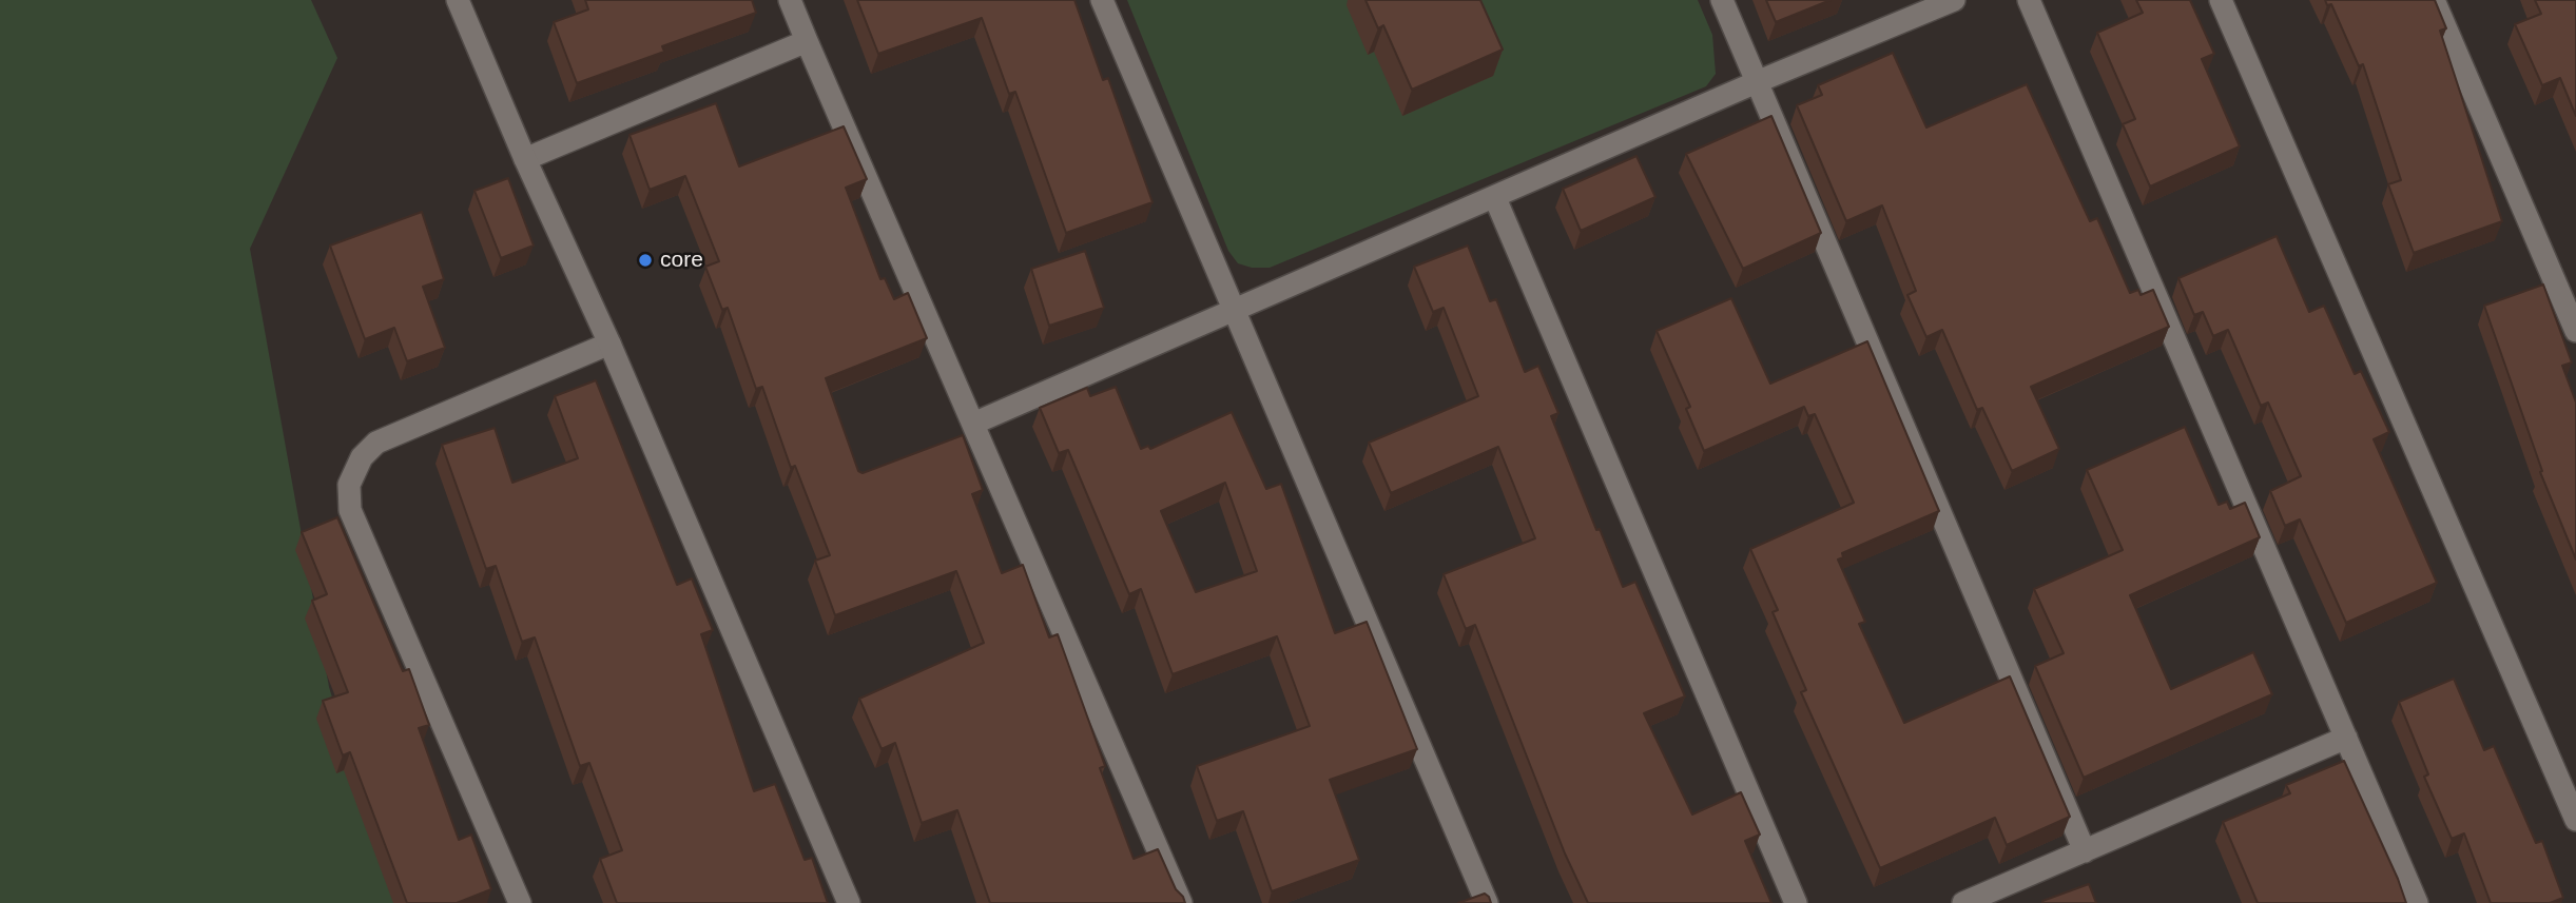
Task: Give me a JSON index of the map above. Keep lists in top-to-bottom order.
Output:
{
  "places": ["core"]
}
